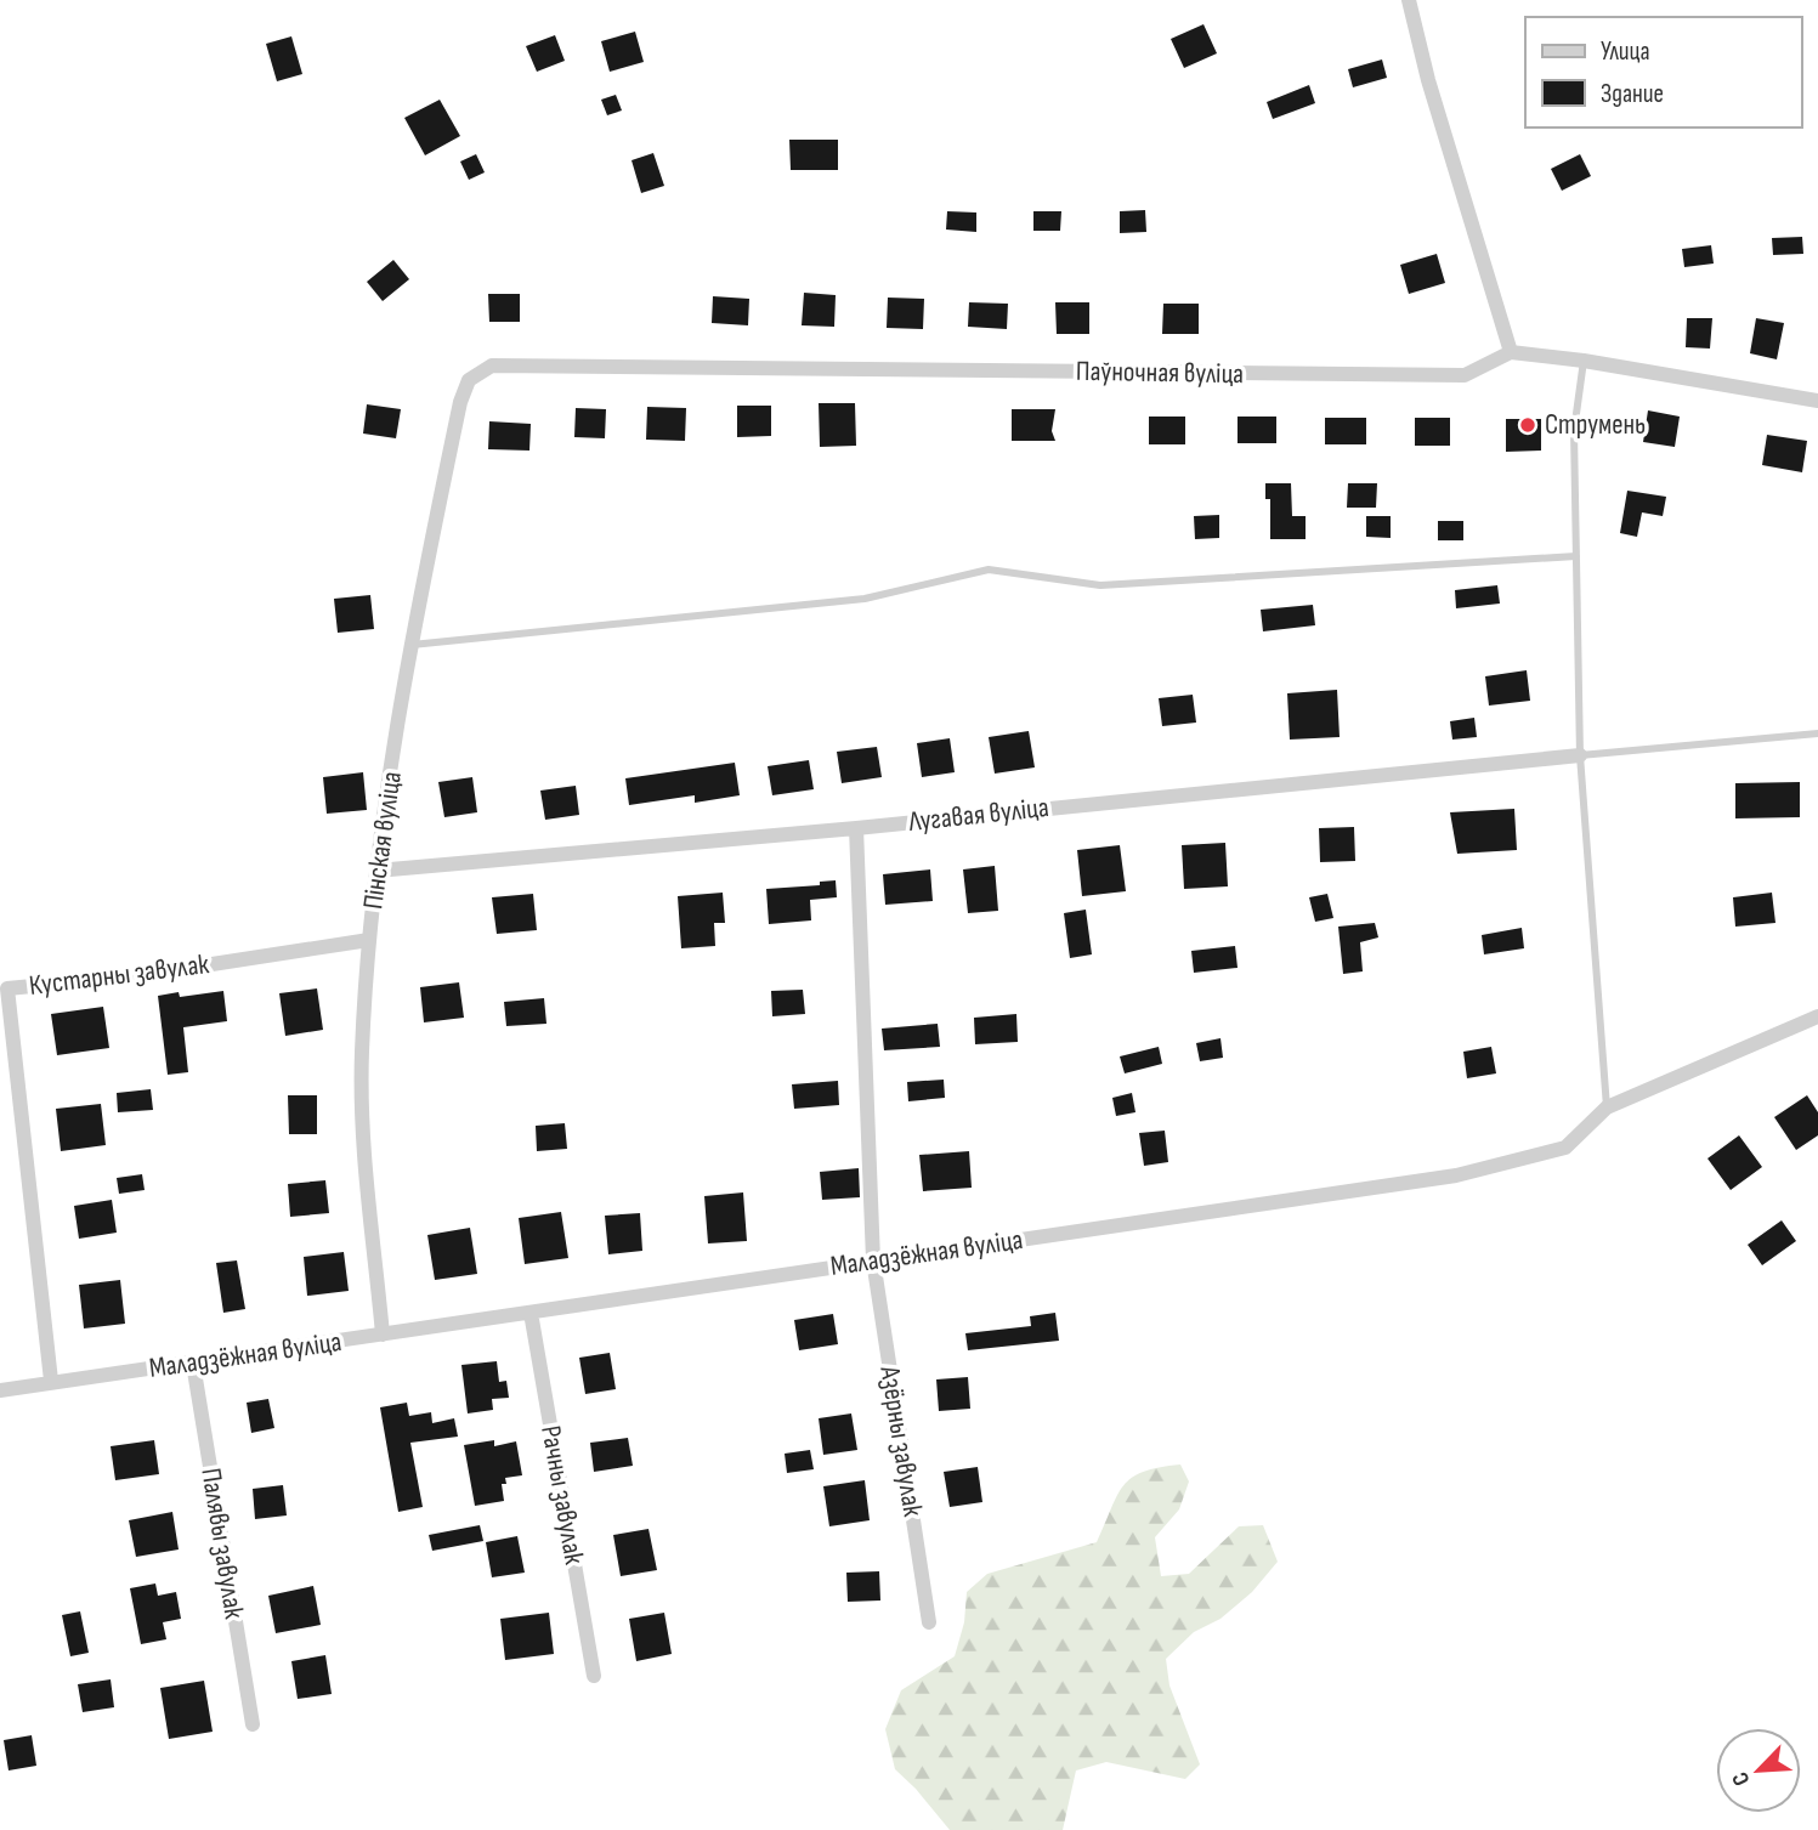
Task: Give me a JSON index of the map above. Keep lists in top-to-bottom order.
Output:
{
  "streets": {
    "street": [
      "Паўночная вуліца",
      "Лугавая вуліца",
      "Пінская вуліца",
      "Кустарны завулак",
      "Маладзёжная вуліца",
      "Азёрны завулак",
      "Рачны завулак",
      "Палявы завулак"
    ]
  },
  "crossings": [
    ["Паўночная вуліца", "Пінская вуліца"],
    ["Лугавая вуліца", "Пінская вуліца"],
    ["Лугавая вуліца", "Азёрны завулак"],
    ["Пінская вуліца", "Кустарны завулак"],
    ["Пінская вуліца", "Маладзёжная вуліца"],
    ["Кустарны завулак", "Маладзёжная вуліца"],
    ["Маладзёжная вуліца", "Азёрны завулак"],
    ["Маладзёжная вуліца", "Рачны завулак"],
    ["Маладзёжная вуліца", "Палявы завулак"]
  ],
  "places": ["Струмень"],
  "legend": ["Улица", "Здание"],
  "north": "bottom left"
}
